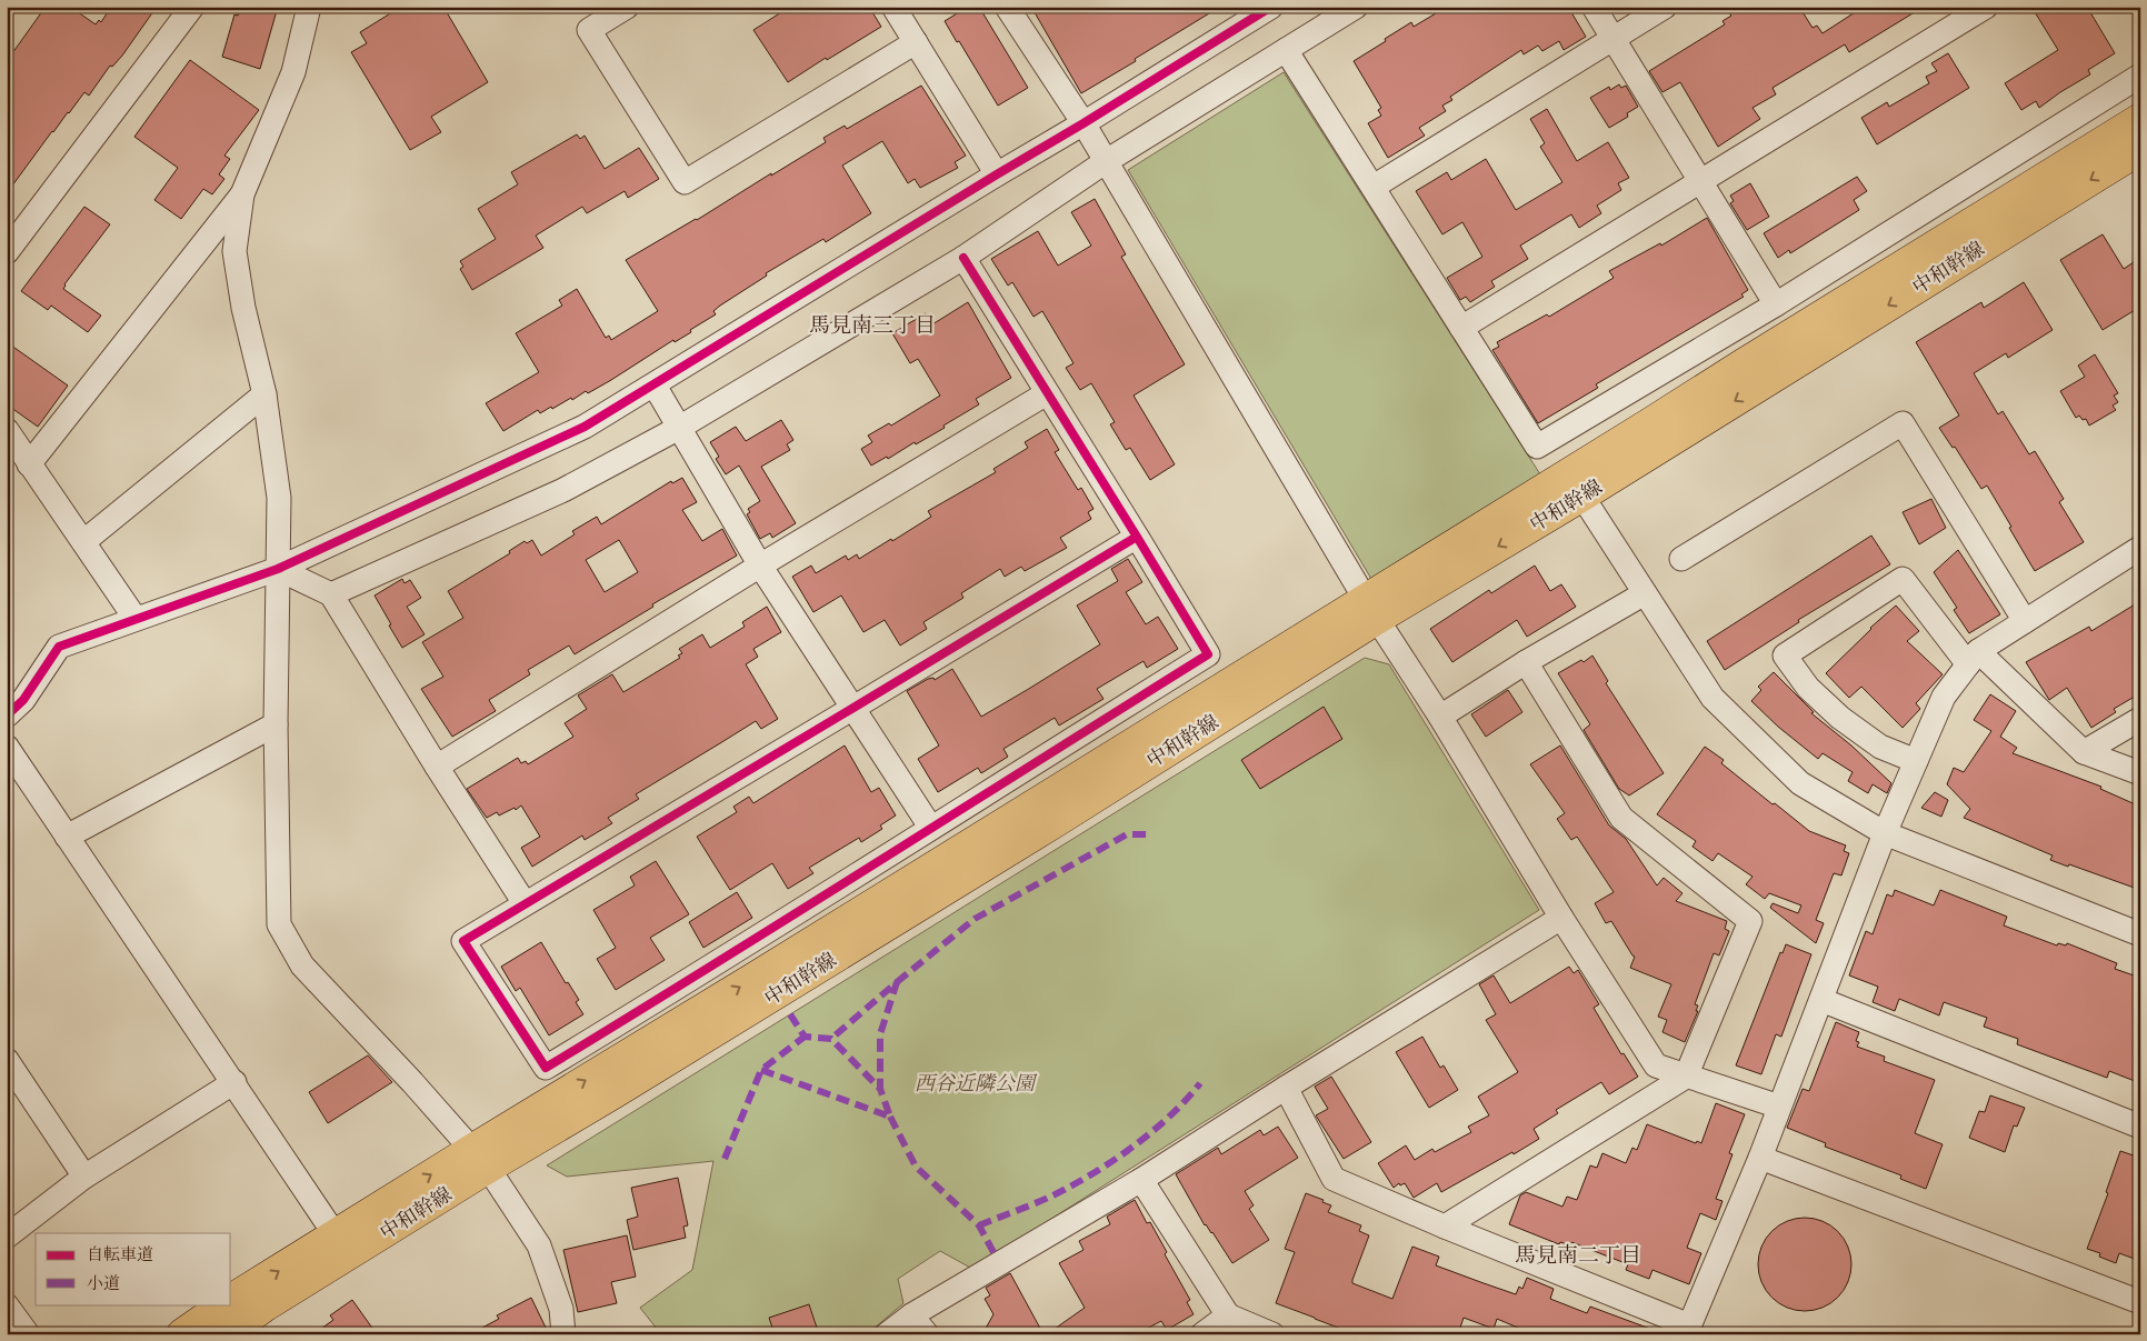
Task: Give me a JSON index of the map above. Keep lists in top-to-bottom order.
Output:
{
  "streets": {
    "main road": ["中和幹線"]
  },
  "districts": ["馬見南三丁目", "馬見南二丁目"],
  "parks": ["西谷近隣公園"],
  "legend": ["自転車道", "小道"]
}
